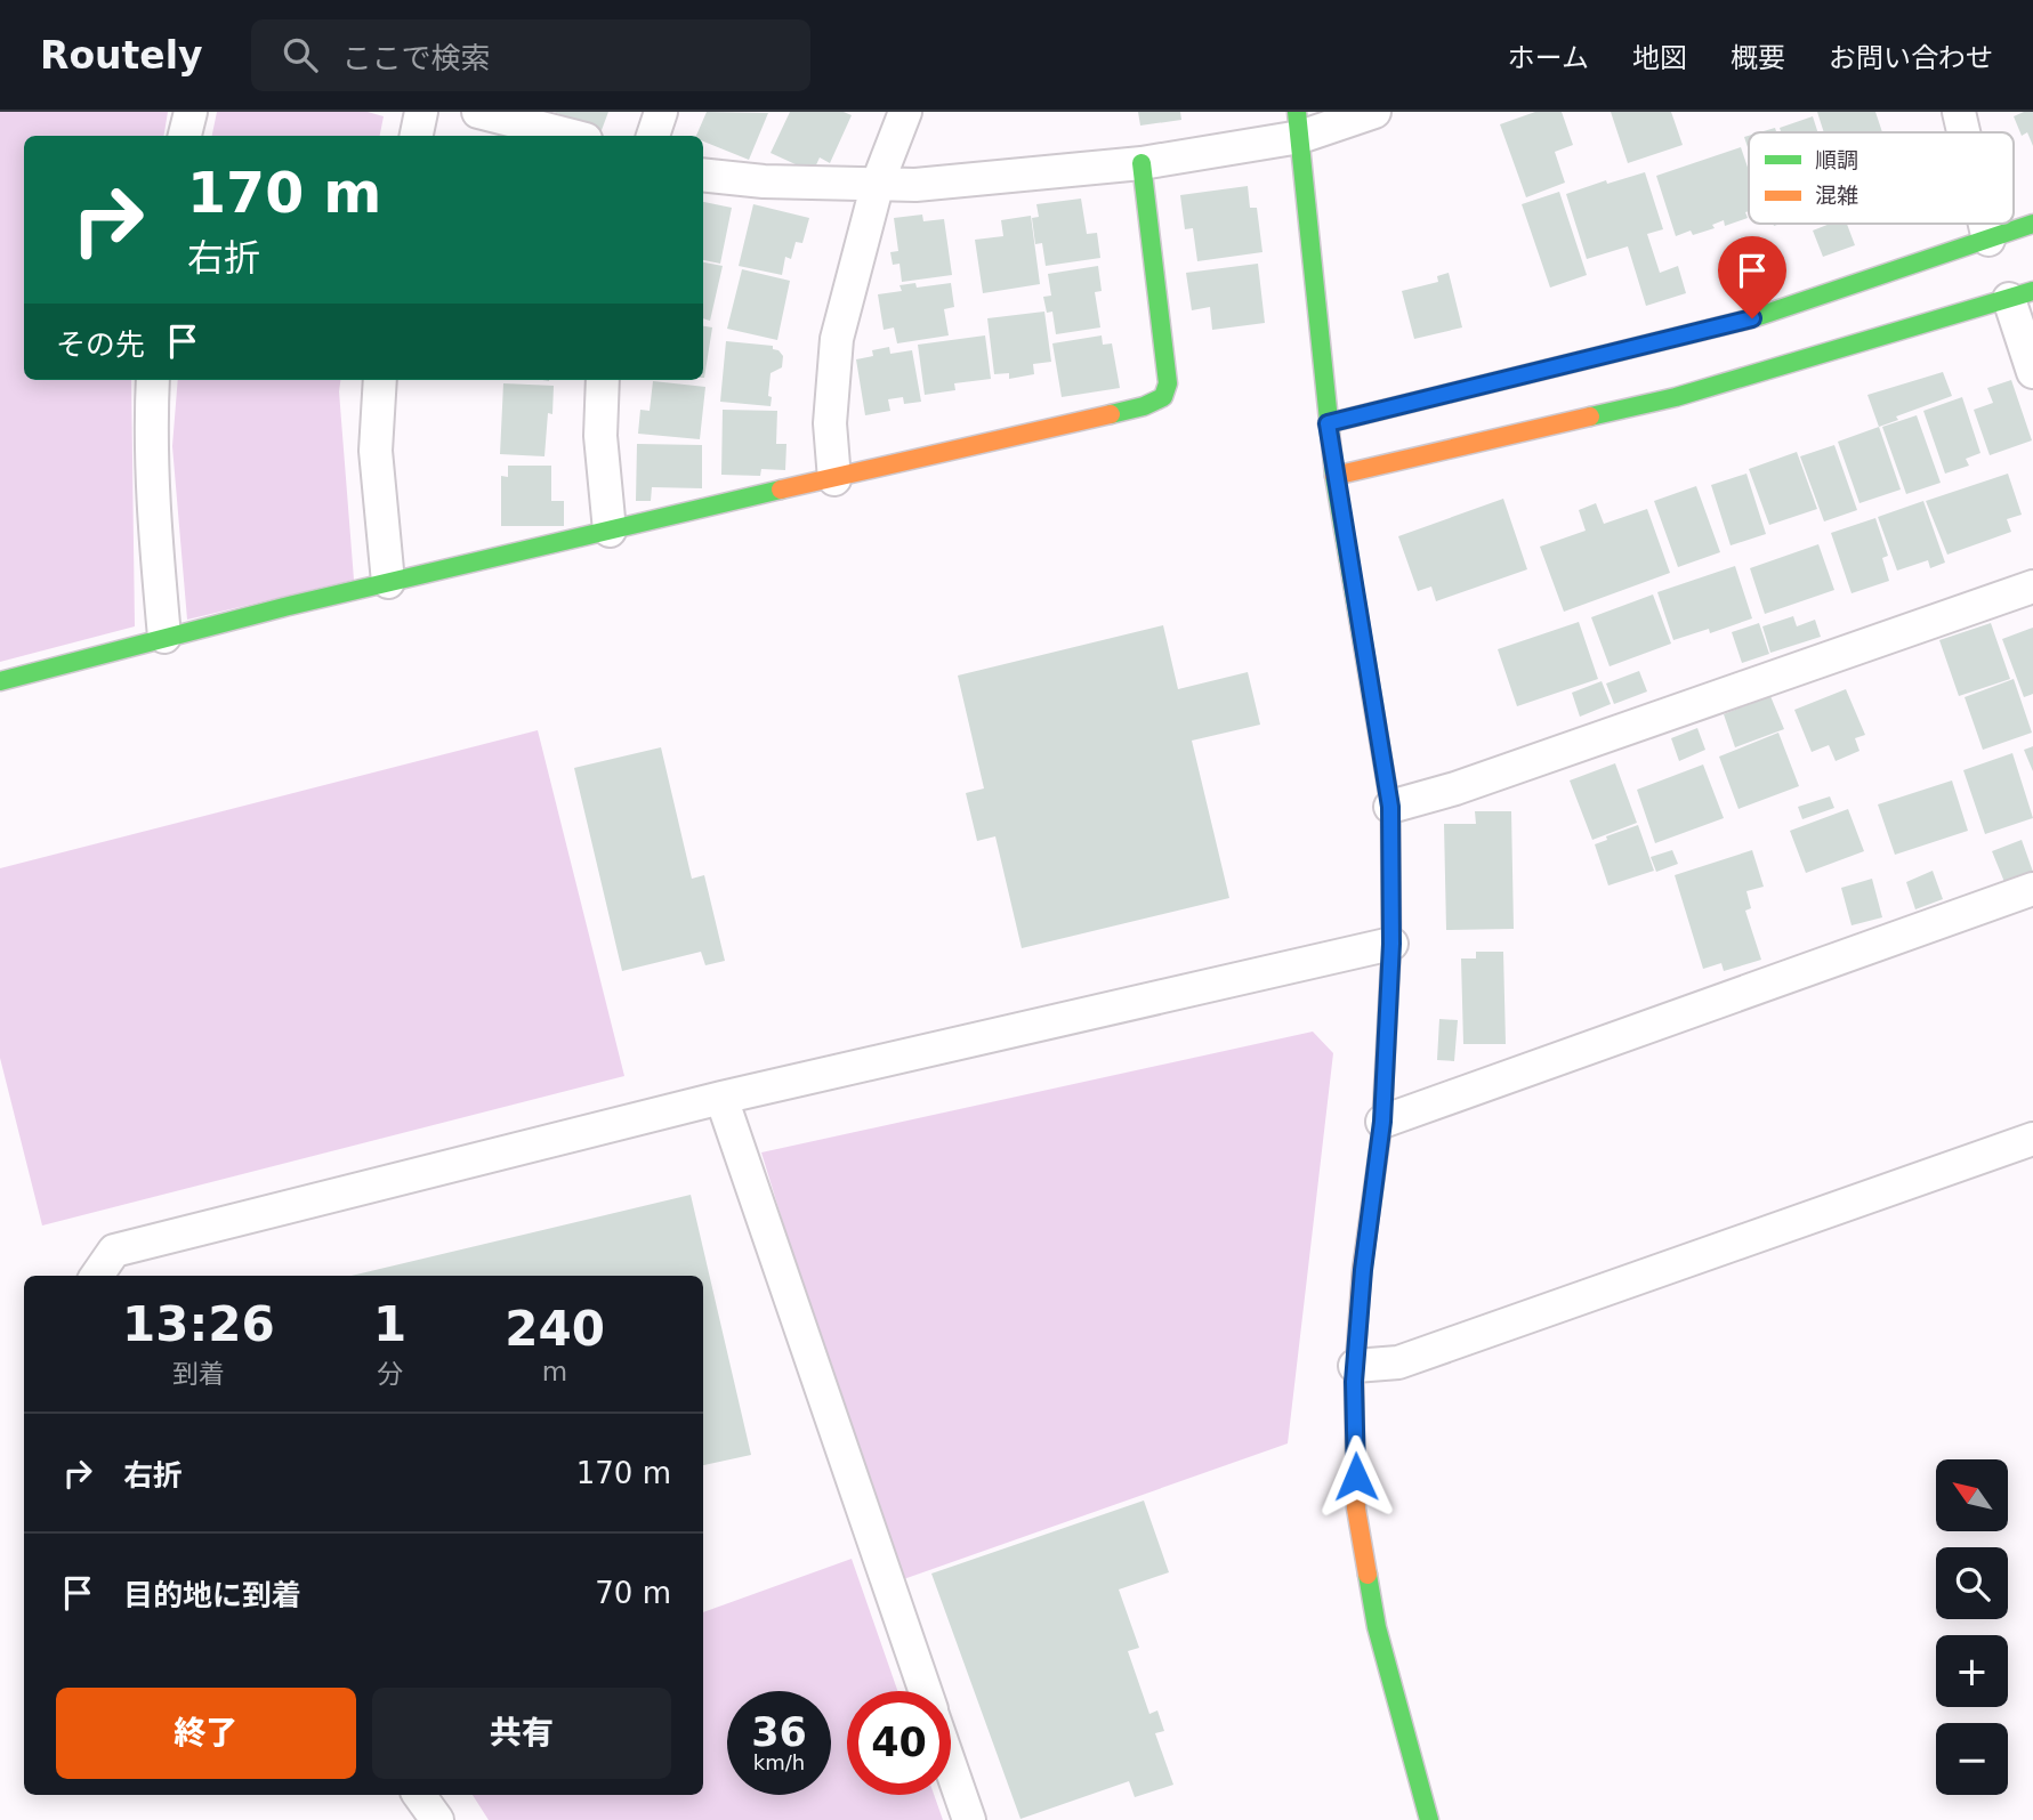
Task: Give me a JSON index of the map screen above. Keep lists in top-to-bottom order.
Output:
{
  "legend": ["順調", "混雑"],
  "north": "top left",
  "page": {
    "header": "Routely",
    "search": "ここで検索",
    "nav": [
      "ホーム",
      "地図",
      "概要",
      "お問い合わせ"
    ],
    "turn": ["170 m", "右折"],
    "then": "その先",
    "eta": [
      "13:26",
      "到着",
      "1",
      "分",
      "240",
      "m"
    ],
    "list": [
      {
        "name": "右折",
        "value": "170 m"
      },
      {
        "name": "目的地に到着",
        "value": "70 m"
      }
    ],
    "map_buttons": ["+", "−"],
    "buttons": ["終了", "共有"],
    "speed": "36 km/h",
    "limit": "40"
  }
}
